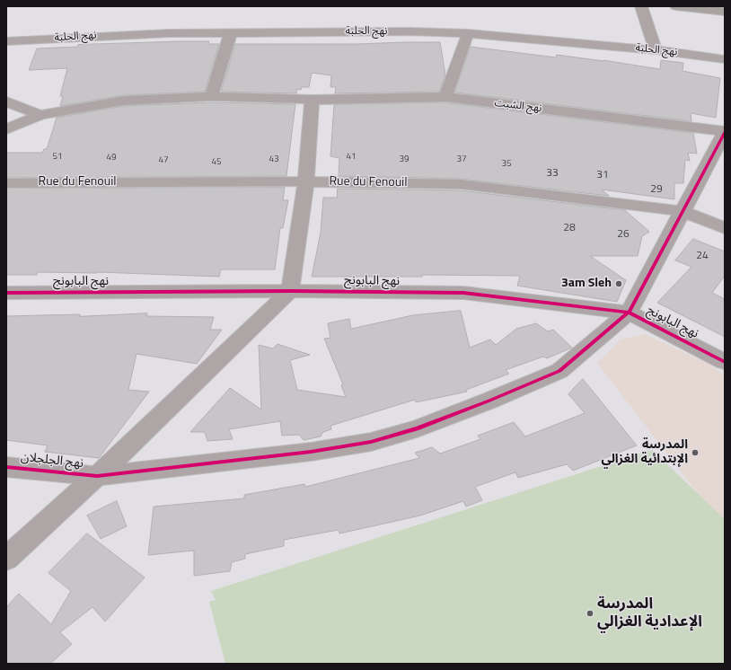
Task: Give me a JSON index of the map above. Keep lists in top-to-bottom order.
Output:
{
  "streets": {
    "street": [
      "نهج الحلبة",
      "نهج الشبت",
      "Rue du Fenouil",
      "نهج البابونج",
      "نهج الجلجلان"
    ]
  },
  "crossings": [
    ["نهج البابونج", "نهج الجلجلان"]
  ],
  "places": ["3am Sleh", "المدرسة الإبتدائية الغزالي", "المدرسة الإعدادية الغزالي"],
  "house_numbers": [
    "51",
    "41",
    "49",
    "43",
    "39",
    "37",
    "47",
    "45",
    "35",
    "33",
    "31",
    "29",
    "28",
    "26",
    "24"
  ]
}
